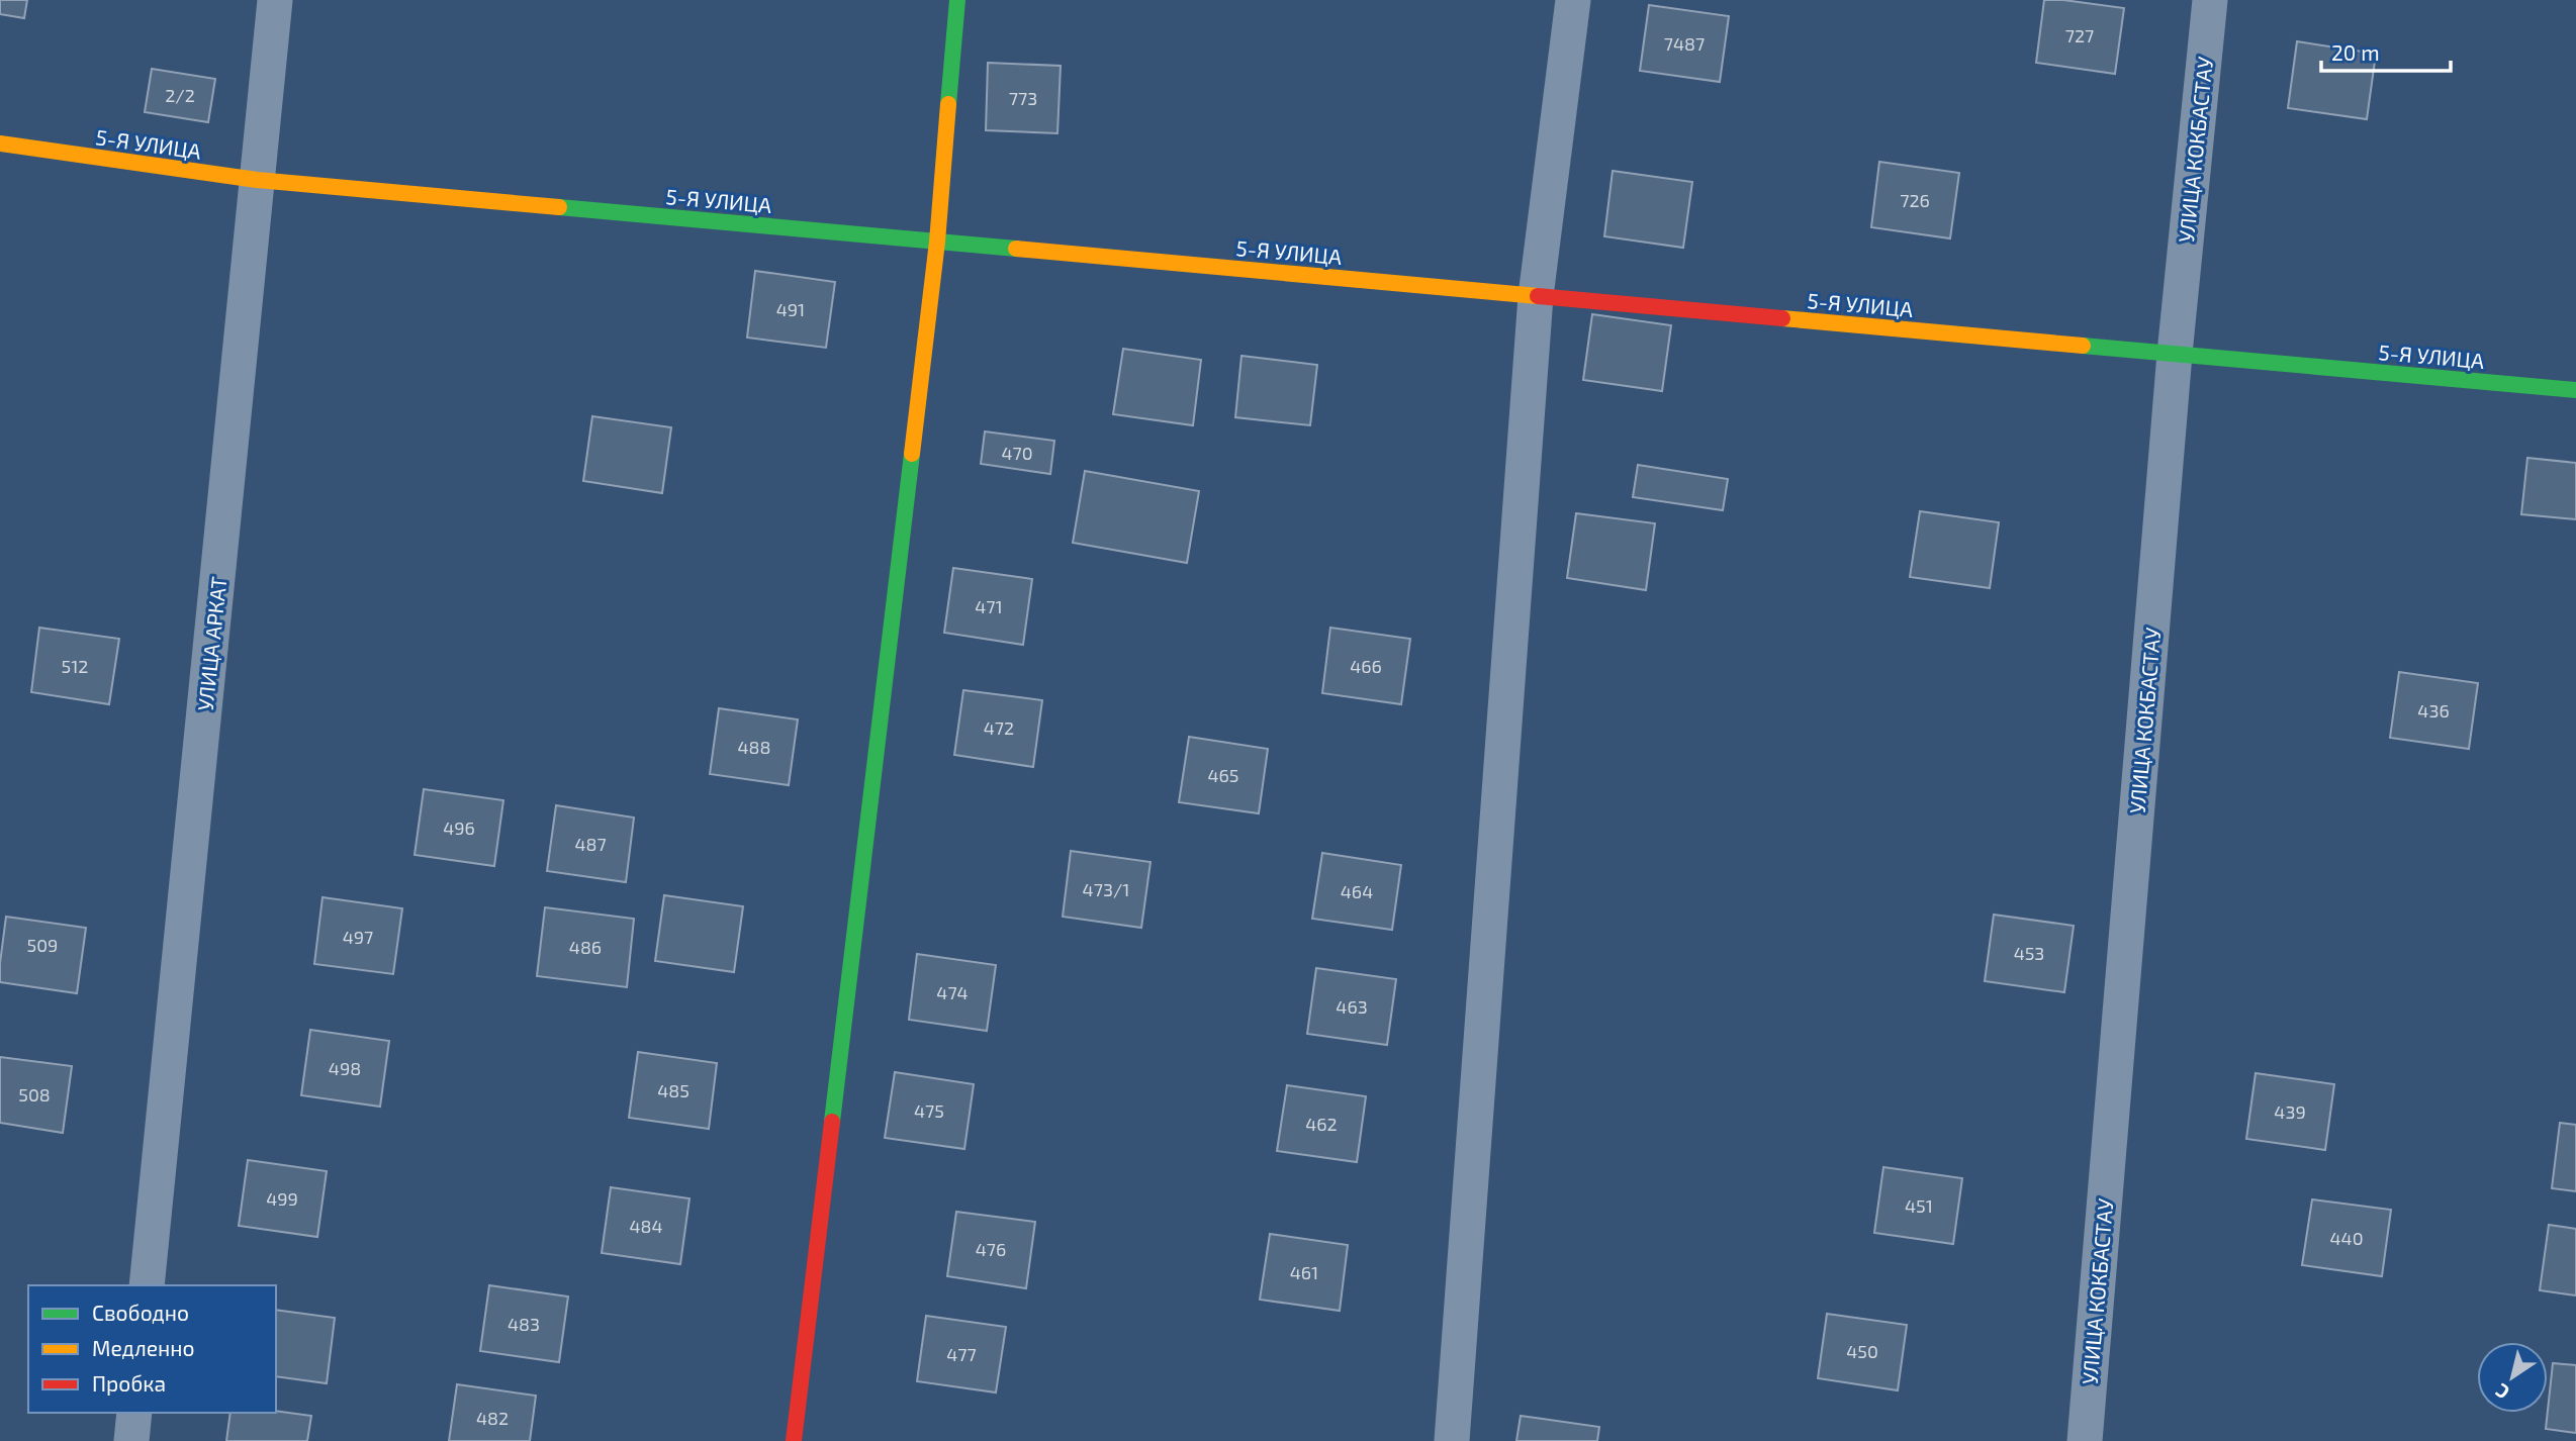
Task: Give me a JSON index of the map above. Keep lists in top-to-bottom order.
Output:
{
  "streets": {
    "street": ["5-Я УЛИЦА", "УЛИЦА КОКБАСТАУ", "УЛИЦА АРКАТ"]
  },
  "crossings": [
    ["5-Я УЛИЦА", "УЛИЦА КОКБАСТАУ"],
    ["5-Я УЛИЦА", "УЛИЦА АРКАТ"]
  ],
  "house_numbers": [
    "727",
    "7487",
    "2/2",
    "773",
    "726",
    "491",
    "470",
    "471",
    "512",
    "466",
    "436",
    "472",
    "488",
    "465",
    "496",
    "487",
    "473/1",
    "464",
    "497",
    "509",
    "486",
    "453",
    "474",
    "463",
    "498",
    "485",
    "508",
    "475",
    "439",
    "462",
    "499",
    "451",
    "484",
    "440",
    "476",
    "461",
    "483",
    "450",
    "477",
    "482"
  ],
  "legend": ["Свободно", "Медленно", "Пробка"],
  "scale_bar": "20 m",
  "north": "bottom left"
}
